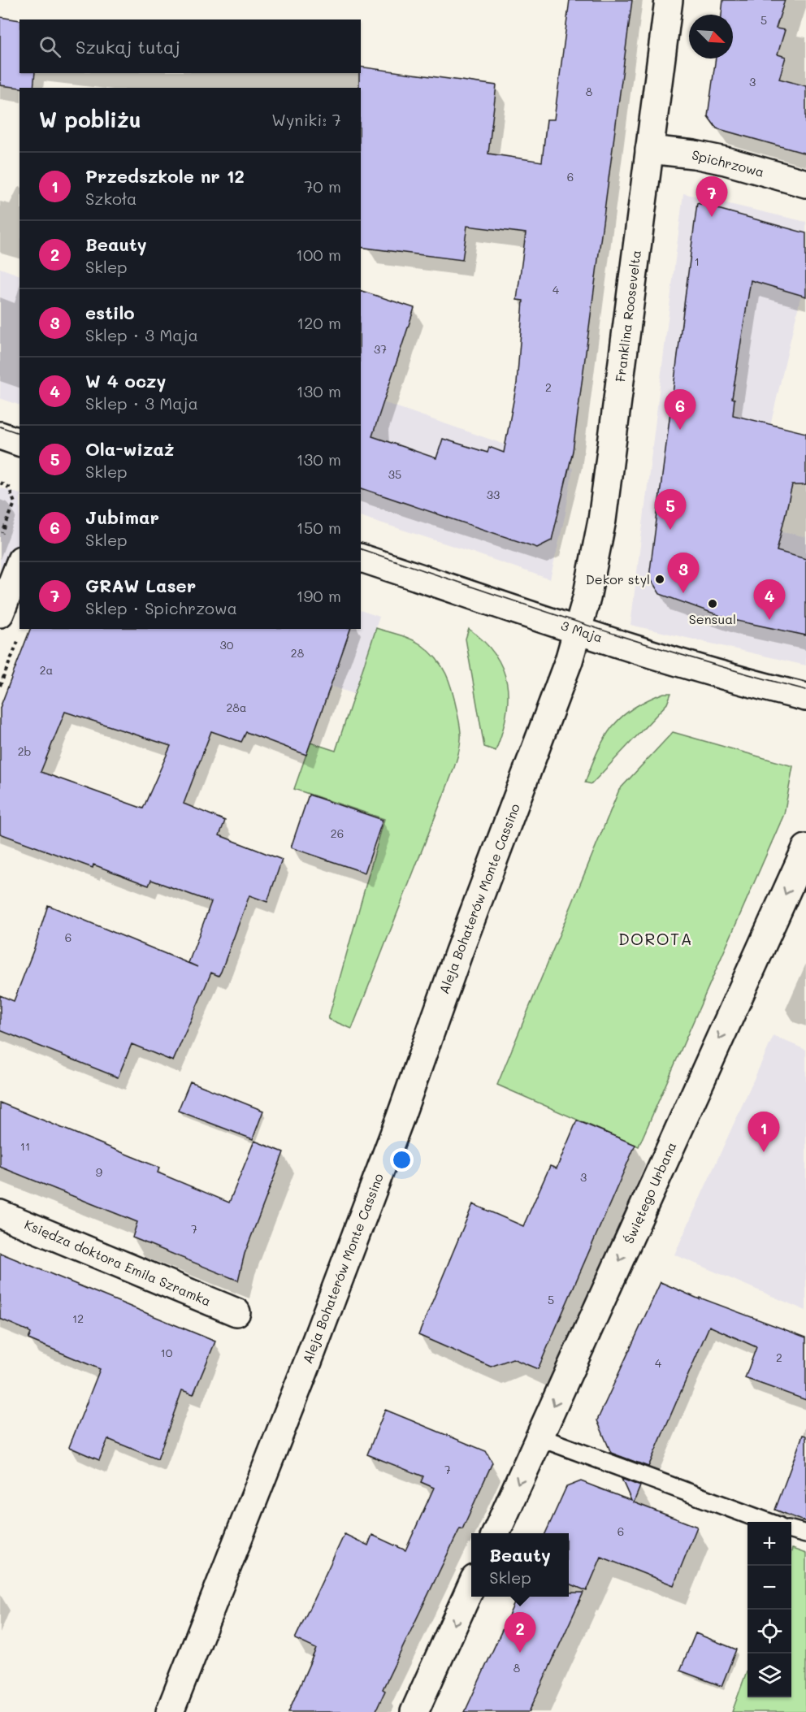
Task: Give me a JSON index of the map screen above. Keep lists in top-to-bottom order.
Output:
{
  "streets": {
    "street": [
      "Spichrzowa",
      "Franklina Roosevelta",
      "3 Maja",
      "Aleja Bohaterów Monte Cassino",
      "Świętego Urbana",
      "Księdza doktora Emila Szramka"
    ]
  },
  "crossings": [
    ["Spichrzowa", "Franklina Roosevelta"],
    ["Franklina Roosevelta", "3 Maja"],
    ["Franklina Roosevelta", "Aleja Bohaterów Monte Cassino"],
    ["3 Maja", "Aleja Bohaterów Monte Cassino"]
  ],
  "one_way": ["Świętego Urbana"],
  "districts": ["DOROTA"],
  "places": ["Dekor styl", "Sensual"],
  "house_numbers": [
    "5",
    "3",
    "8",
    "6",
    "1",
    "4",
    "37",
    "2",
    "35",
    "33",
    "30",
    "28",
    "2a",
    "28a",
    "2b",
    "26",
    "6",
    "11",
    "9",
    "3",
    "7",
    "5",
    "12",
    "10",
    "2",
    "4",
    "7",
    "6",
    "8"
  ],
  "north": "bottom right",
  "page": {
    "search": "Szukaj tutaj",
    "heading": ["W pobliżu", "Wyniki: 7"],
    "list": [
      {
        "mark": "1",
        "name": "Przedszkole nr 12",
        "note": "Szkoła",
        "value": "70 m"
      },
      {
        "mark": "2",
        "name": "Beauty",
        "note": "Sklep",
        "value": "100 m"
      },
      {
        "mark": "3",
        "name": "estilo",
        "note": "Sklep · 3 Maja",
        "value": "120 m"
      },
      {
        "mark": "4",
        "name": "W 4 oczy",
        "note": "Sklep · 3 Maja",
        "value": "130 m"
      },
      {
        "mark": "5",
        "name": "Ola-wizaż",
        "note": "Sklep",
        "value": "130 m"
      },
      {
        "mark": "6",
        "name": "Jubimar",
        "note": "Sklep",
        "value": "150 m"
      },
      {
        "mark": "7",
        "name": "GRAW Laser",
        "note": "Sklep · Spichrzowa",
        "value": "190 m"
      }
    ],
    "pins": [
      "7",
      "6",
      "5",
      "3",
      "4",
      "1",
      "2"
    ],
    "map_buttons": ["+", "−"],
    "popup": ["Beauty", "Sklep"]
  }
}
